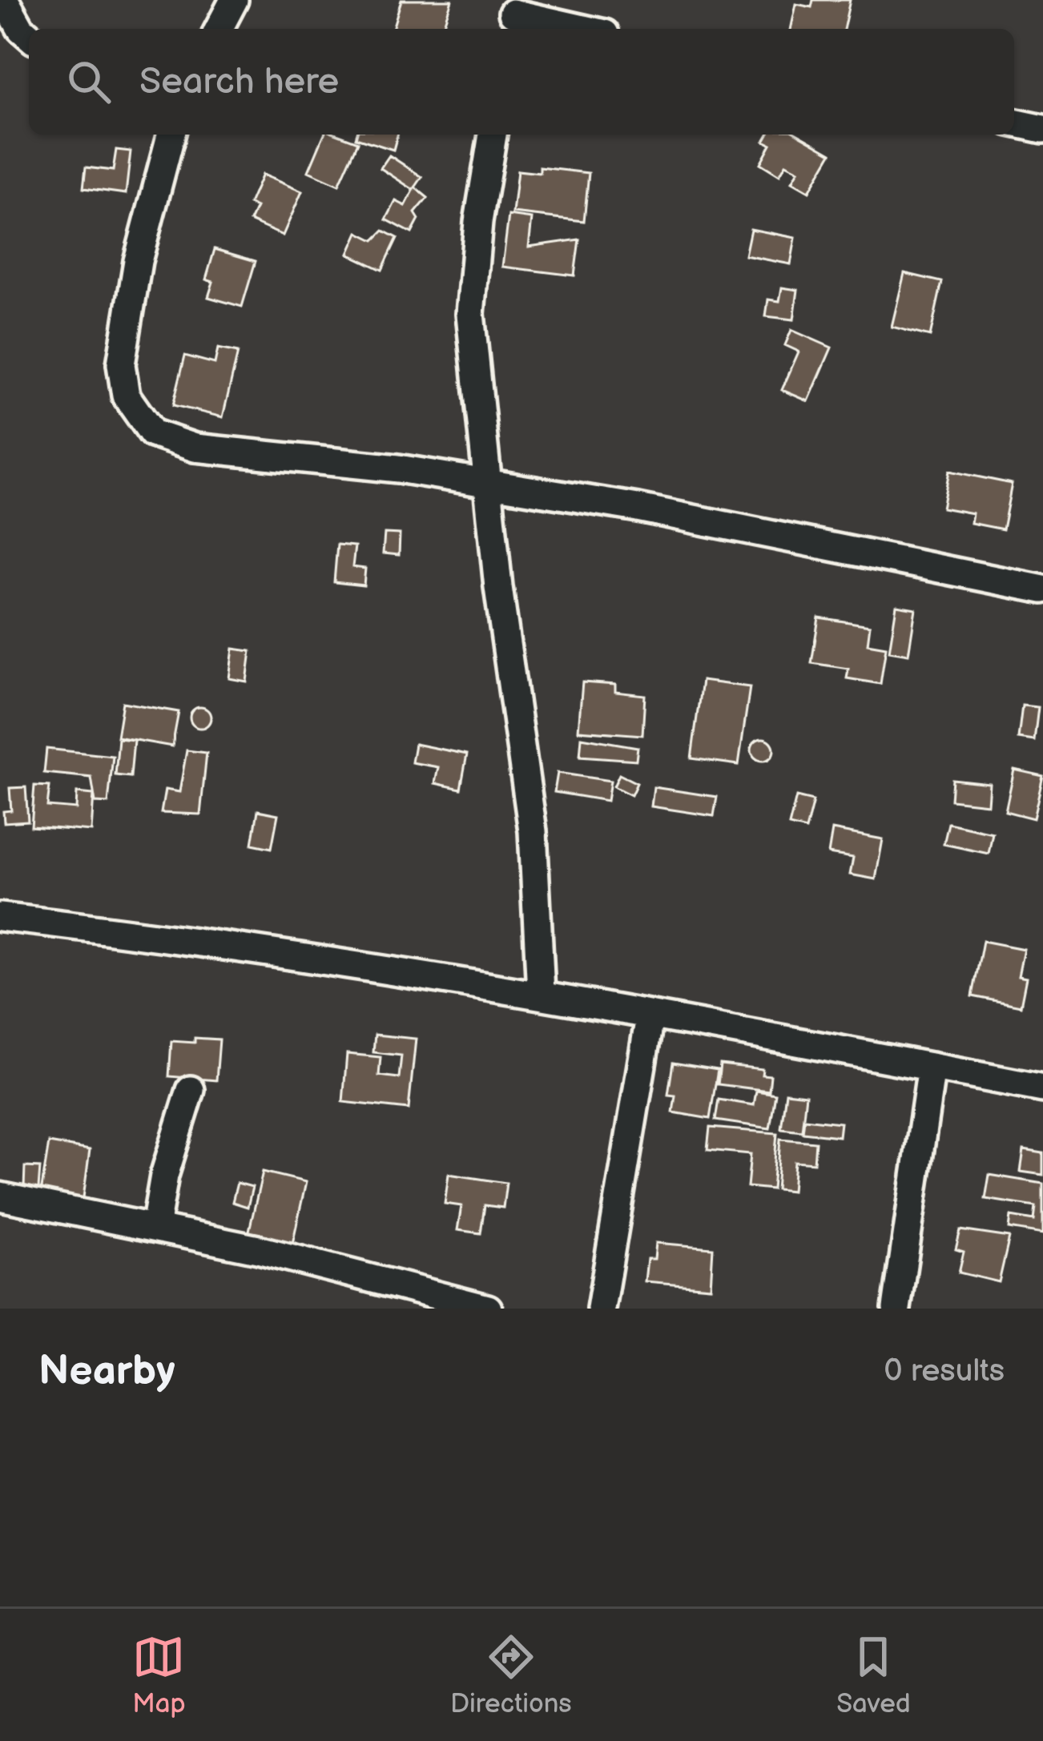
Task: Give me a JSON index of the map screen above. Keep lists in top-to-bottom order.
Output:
{
  "page": {
    "search": "Search here",
    "heading": ["Nearby", "0 results"],
    "nav": ["Map", "Directions", "Saved"]
  }
}
